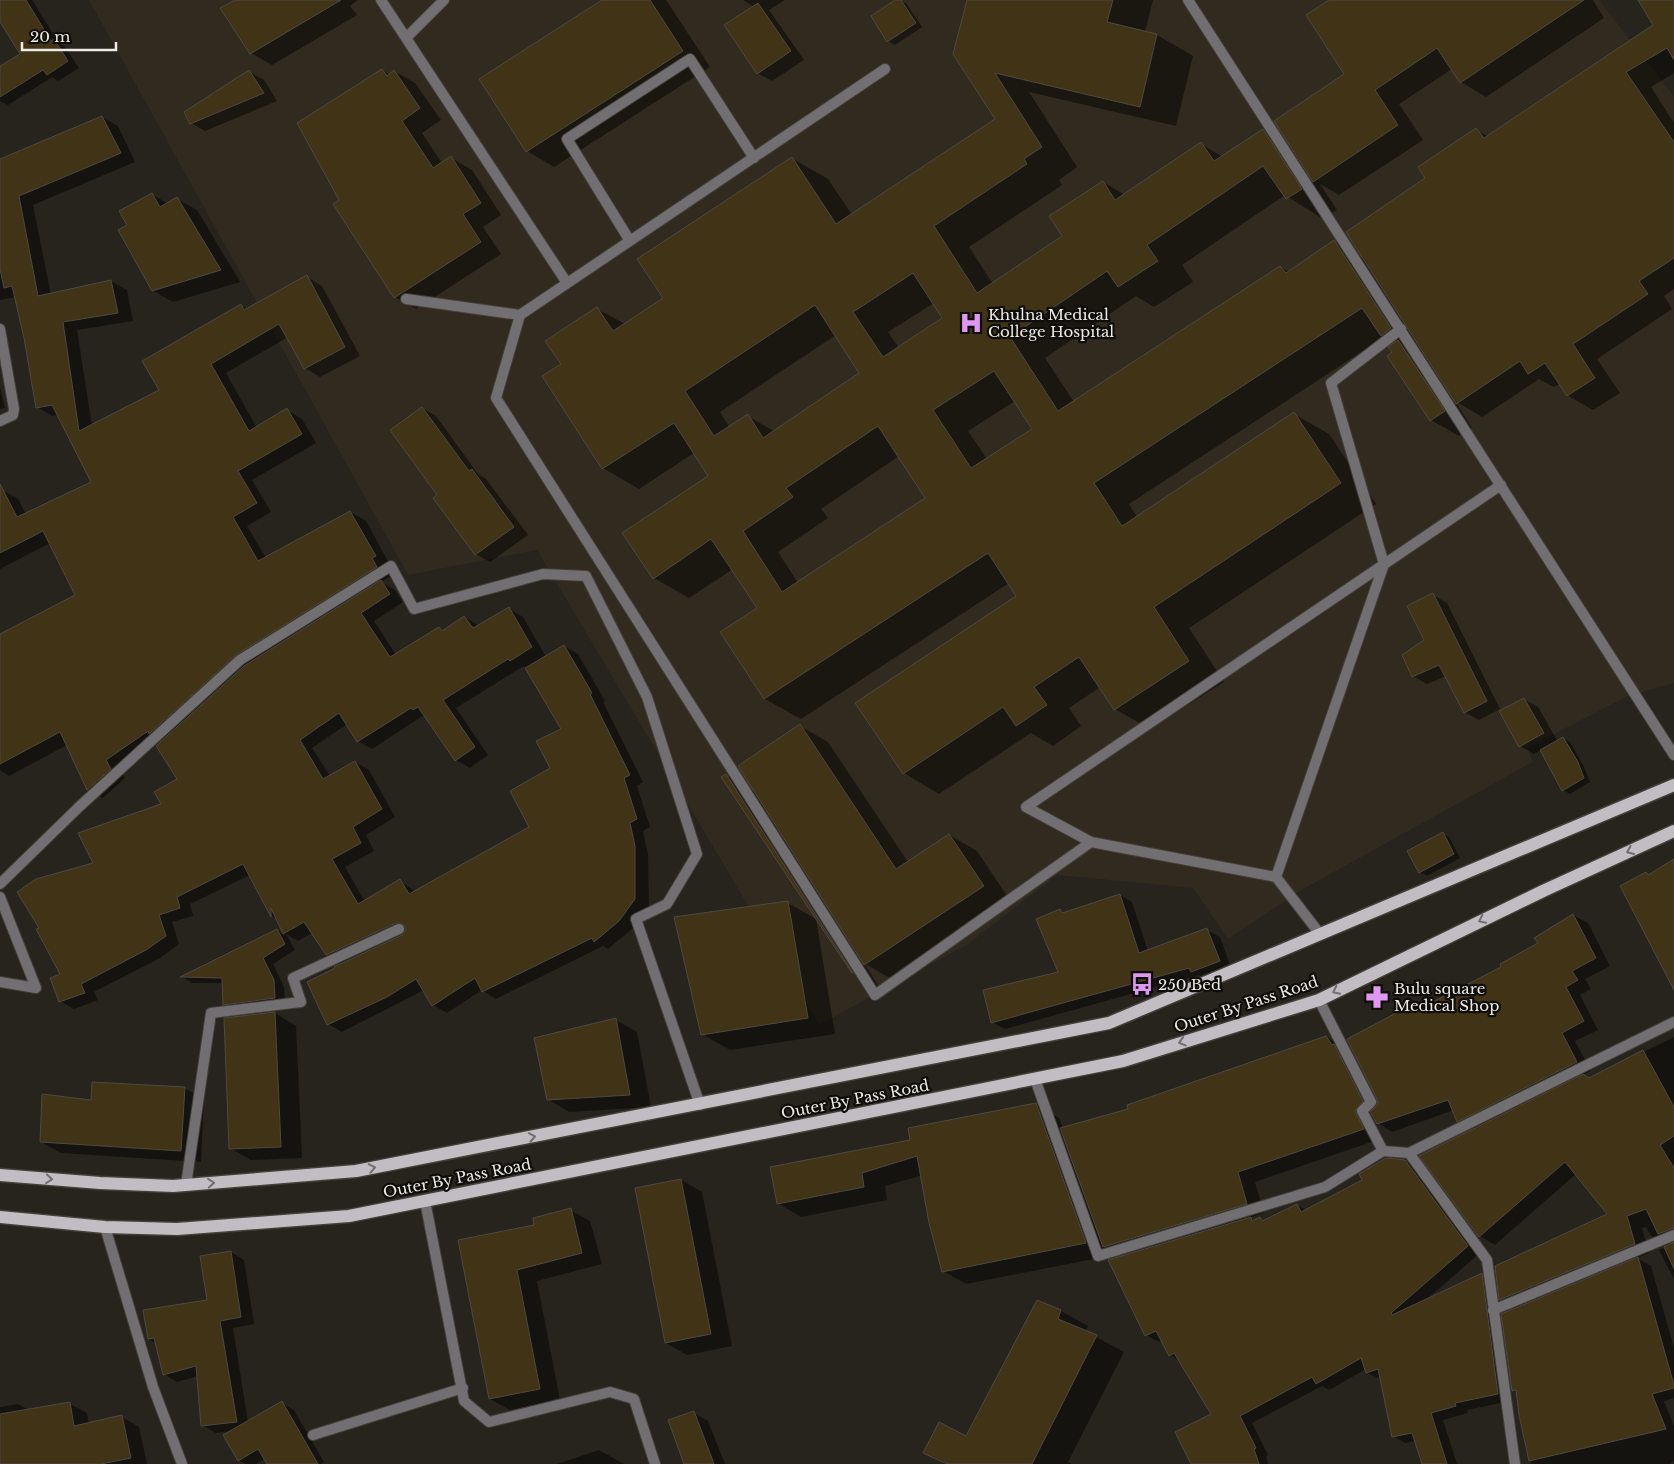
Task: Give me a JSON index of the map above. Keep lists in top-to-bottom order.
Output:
{
  "streets": {
    "main road": ["Outer By Pass Road"]
  },
  "places": {
    "hospital": ["Khulna Medical College Hospital"],
    "bus stop": ["250 Bed"],
    "pharmacy": ["Bulu square Medical Shop"]
  },
  "scale_bar": "20 m"
}
